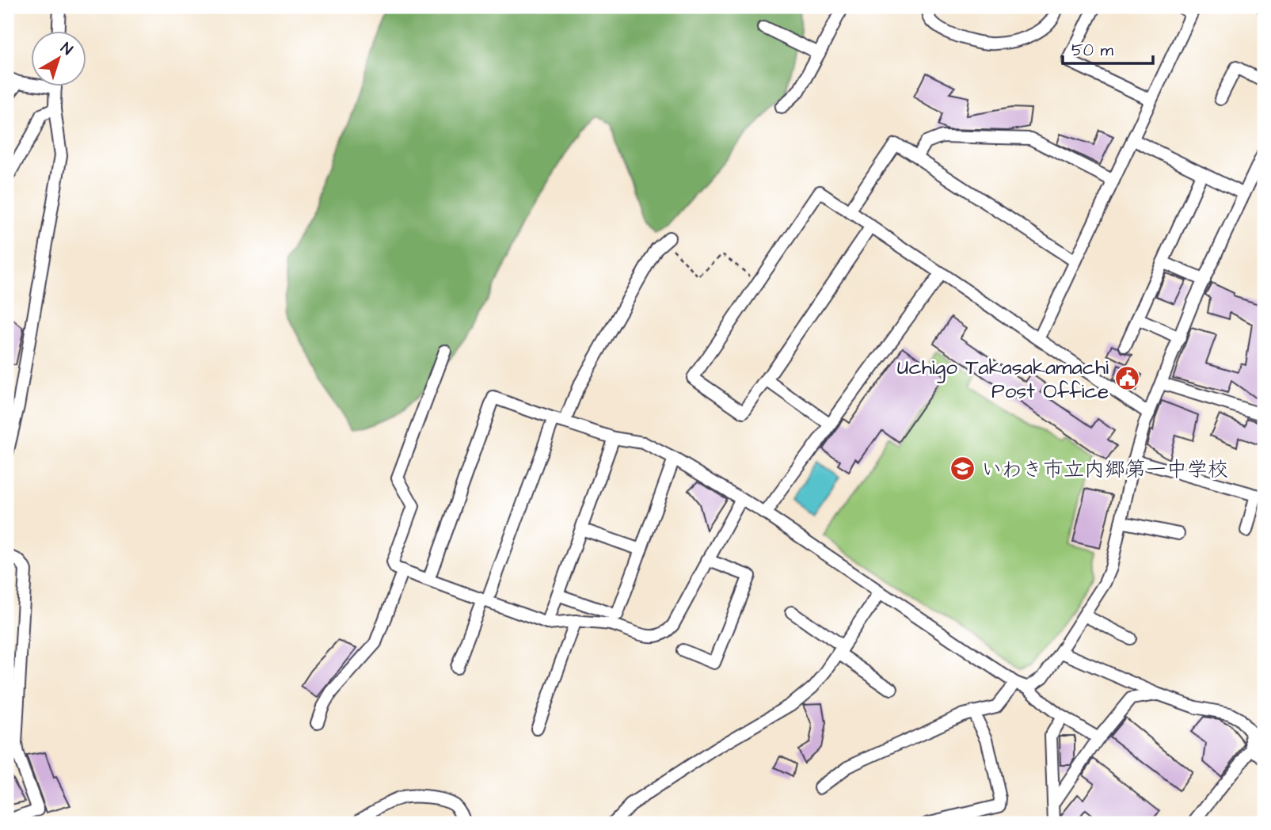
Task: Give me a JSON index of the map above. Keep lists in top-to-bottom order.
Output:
{
  "places": {
    "public building": ["Uchigo Takasakamachi Post Office"],
    "school or university": ["いわき市立内郷第一中学校"]
  },
  "scale_bar": "50 m",
  "north": "top right"
}
